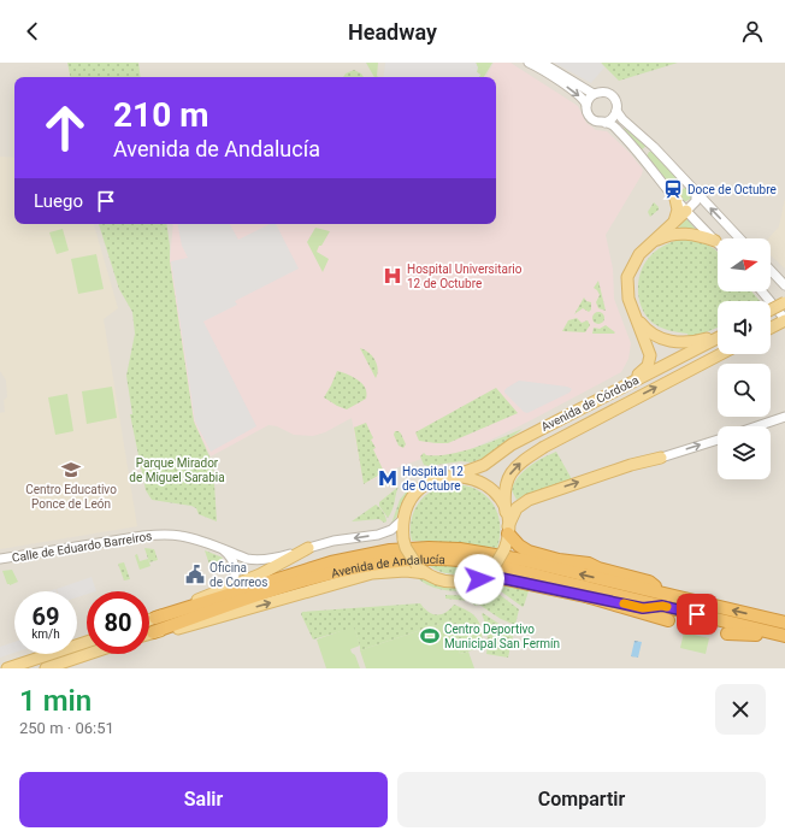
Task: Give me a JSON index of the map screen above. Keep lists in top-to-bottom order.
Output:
{
  "streets": {
    "highway": ["Avenida de Andalucía"],
    "main road": ["Avenida de Córdoba"],
    "street": ["Calle de Eduardo Barreiros"]
  },
  "parks": ["Parque Mirador de Miguel Sarabia"],
  "places": {
    "station": ["Doce de Octubre"],
    "hospital": ["Hospital Universitario 12 de Octubre"],
    "school or university": ["Centro Educativo Ponce de León"],
    "metro station": ["Hospital 12 de Octubre"],
    "public building": ["Oficina de Correos"],
    "sports": ["Centro Deportivo Municipal San Fermín"]
  },
  "north": "right",
  "page": {
    "header": "Headway",
    "turn": ["210 m", "Avenida de Andalucía"],
    "then": "Luego",
    "speed": "69 km/h",
    "limit": "80",
    "heading": ["1 min", "250 m · 06:51"],
    "buttons": ["Salir", "Compartir"]
  }
}
